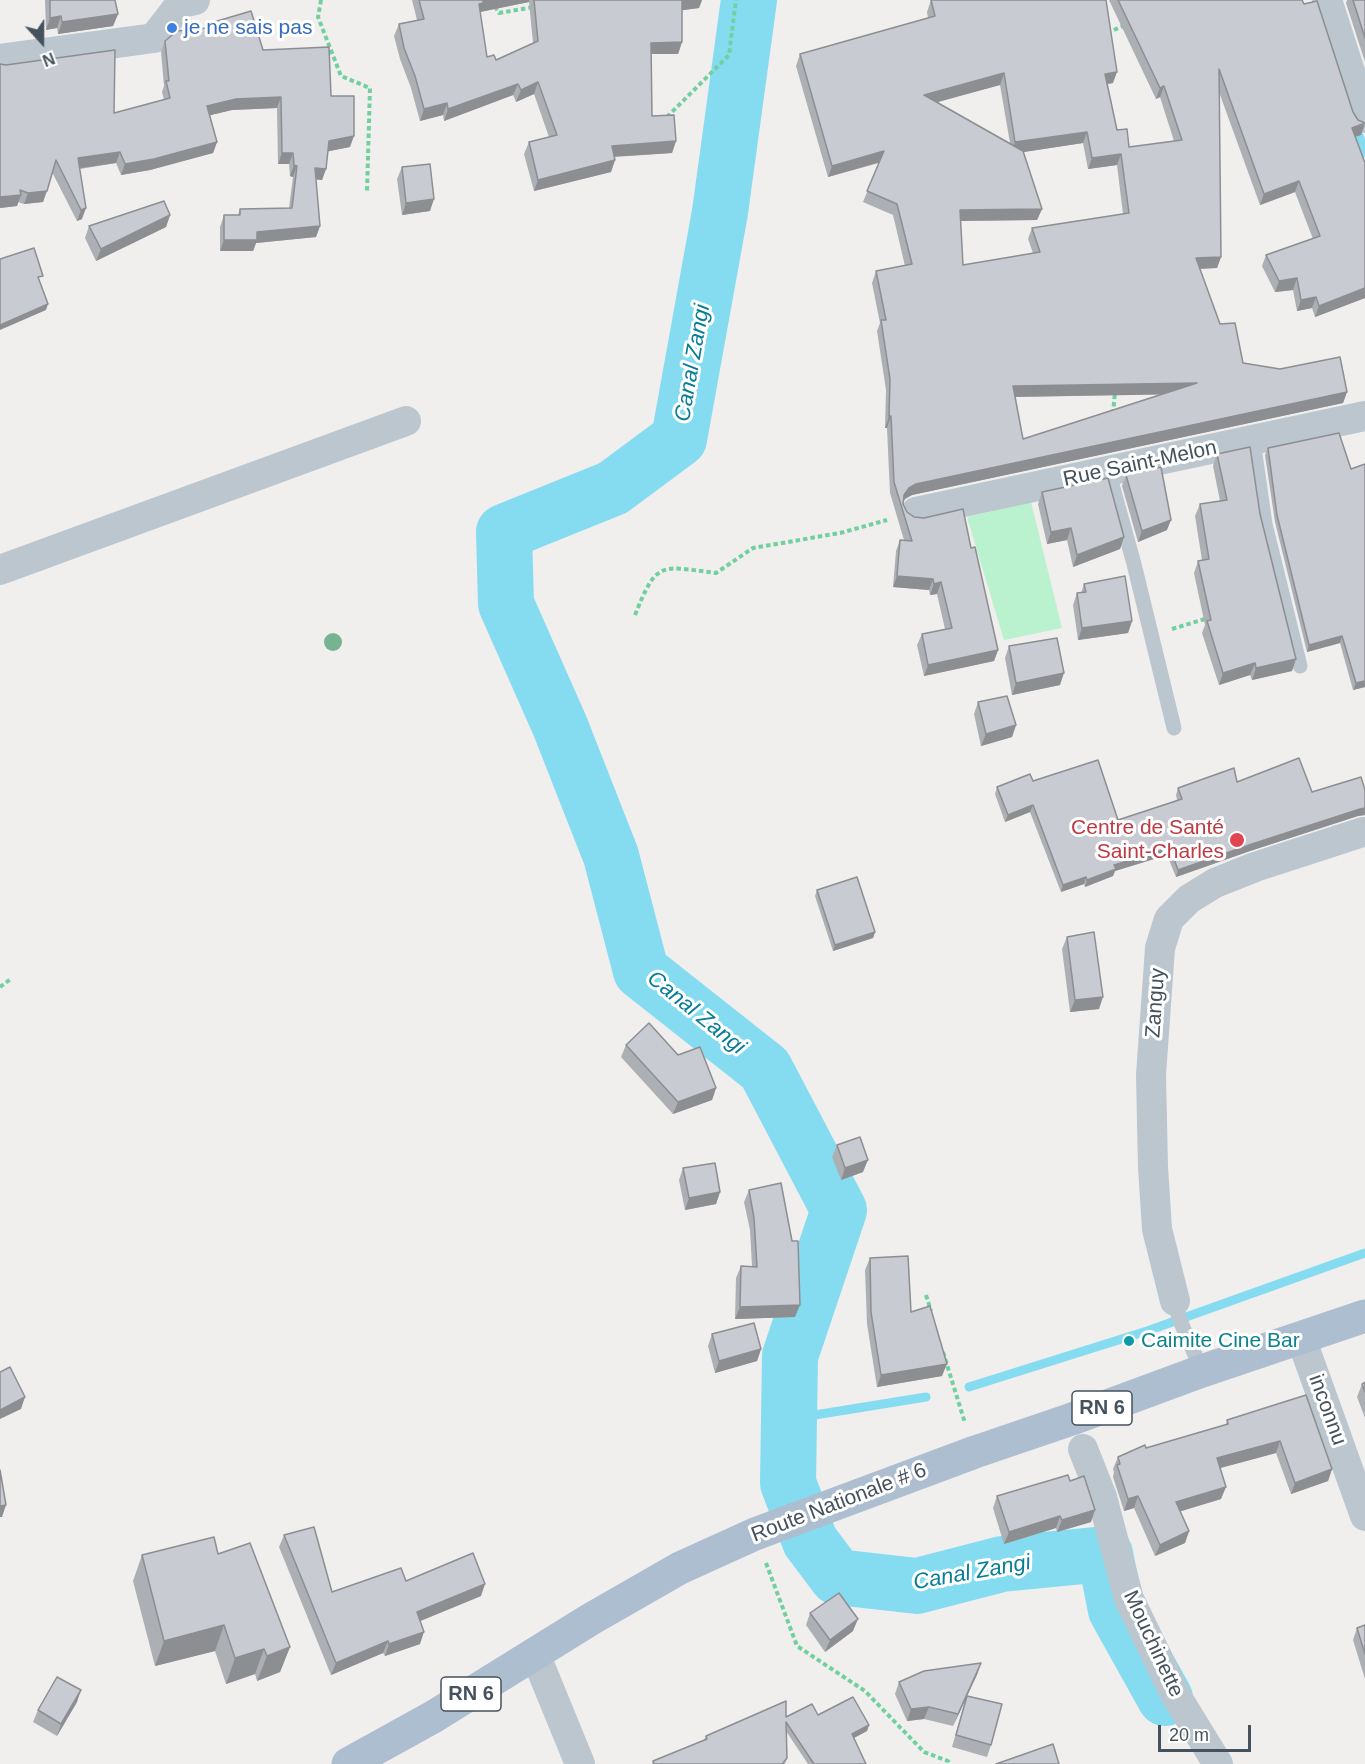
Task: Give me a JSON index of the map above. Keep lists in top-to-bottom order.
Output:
{
  "streets": {
    "main road": ["RN 6", "Route Nationale # 6"],
    "street": [
      "Rue Saint-Melon",
      "Zanguy",
      "inconnu",
      "Mouchinette"
    ]
  },
  "crossings": [
    ["inconnu", "Route Nationale # 6"]
  ],
  "water": ["Canal Zangi"],
  "places": ["je ne sais pas", "Centre de Santé Saint-Charles", "Caimite Cine Bar"],
  "scale_bar": "20 m",
  "north": "bottom"
}
